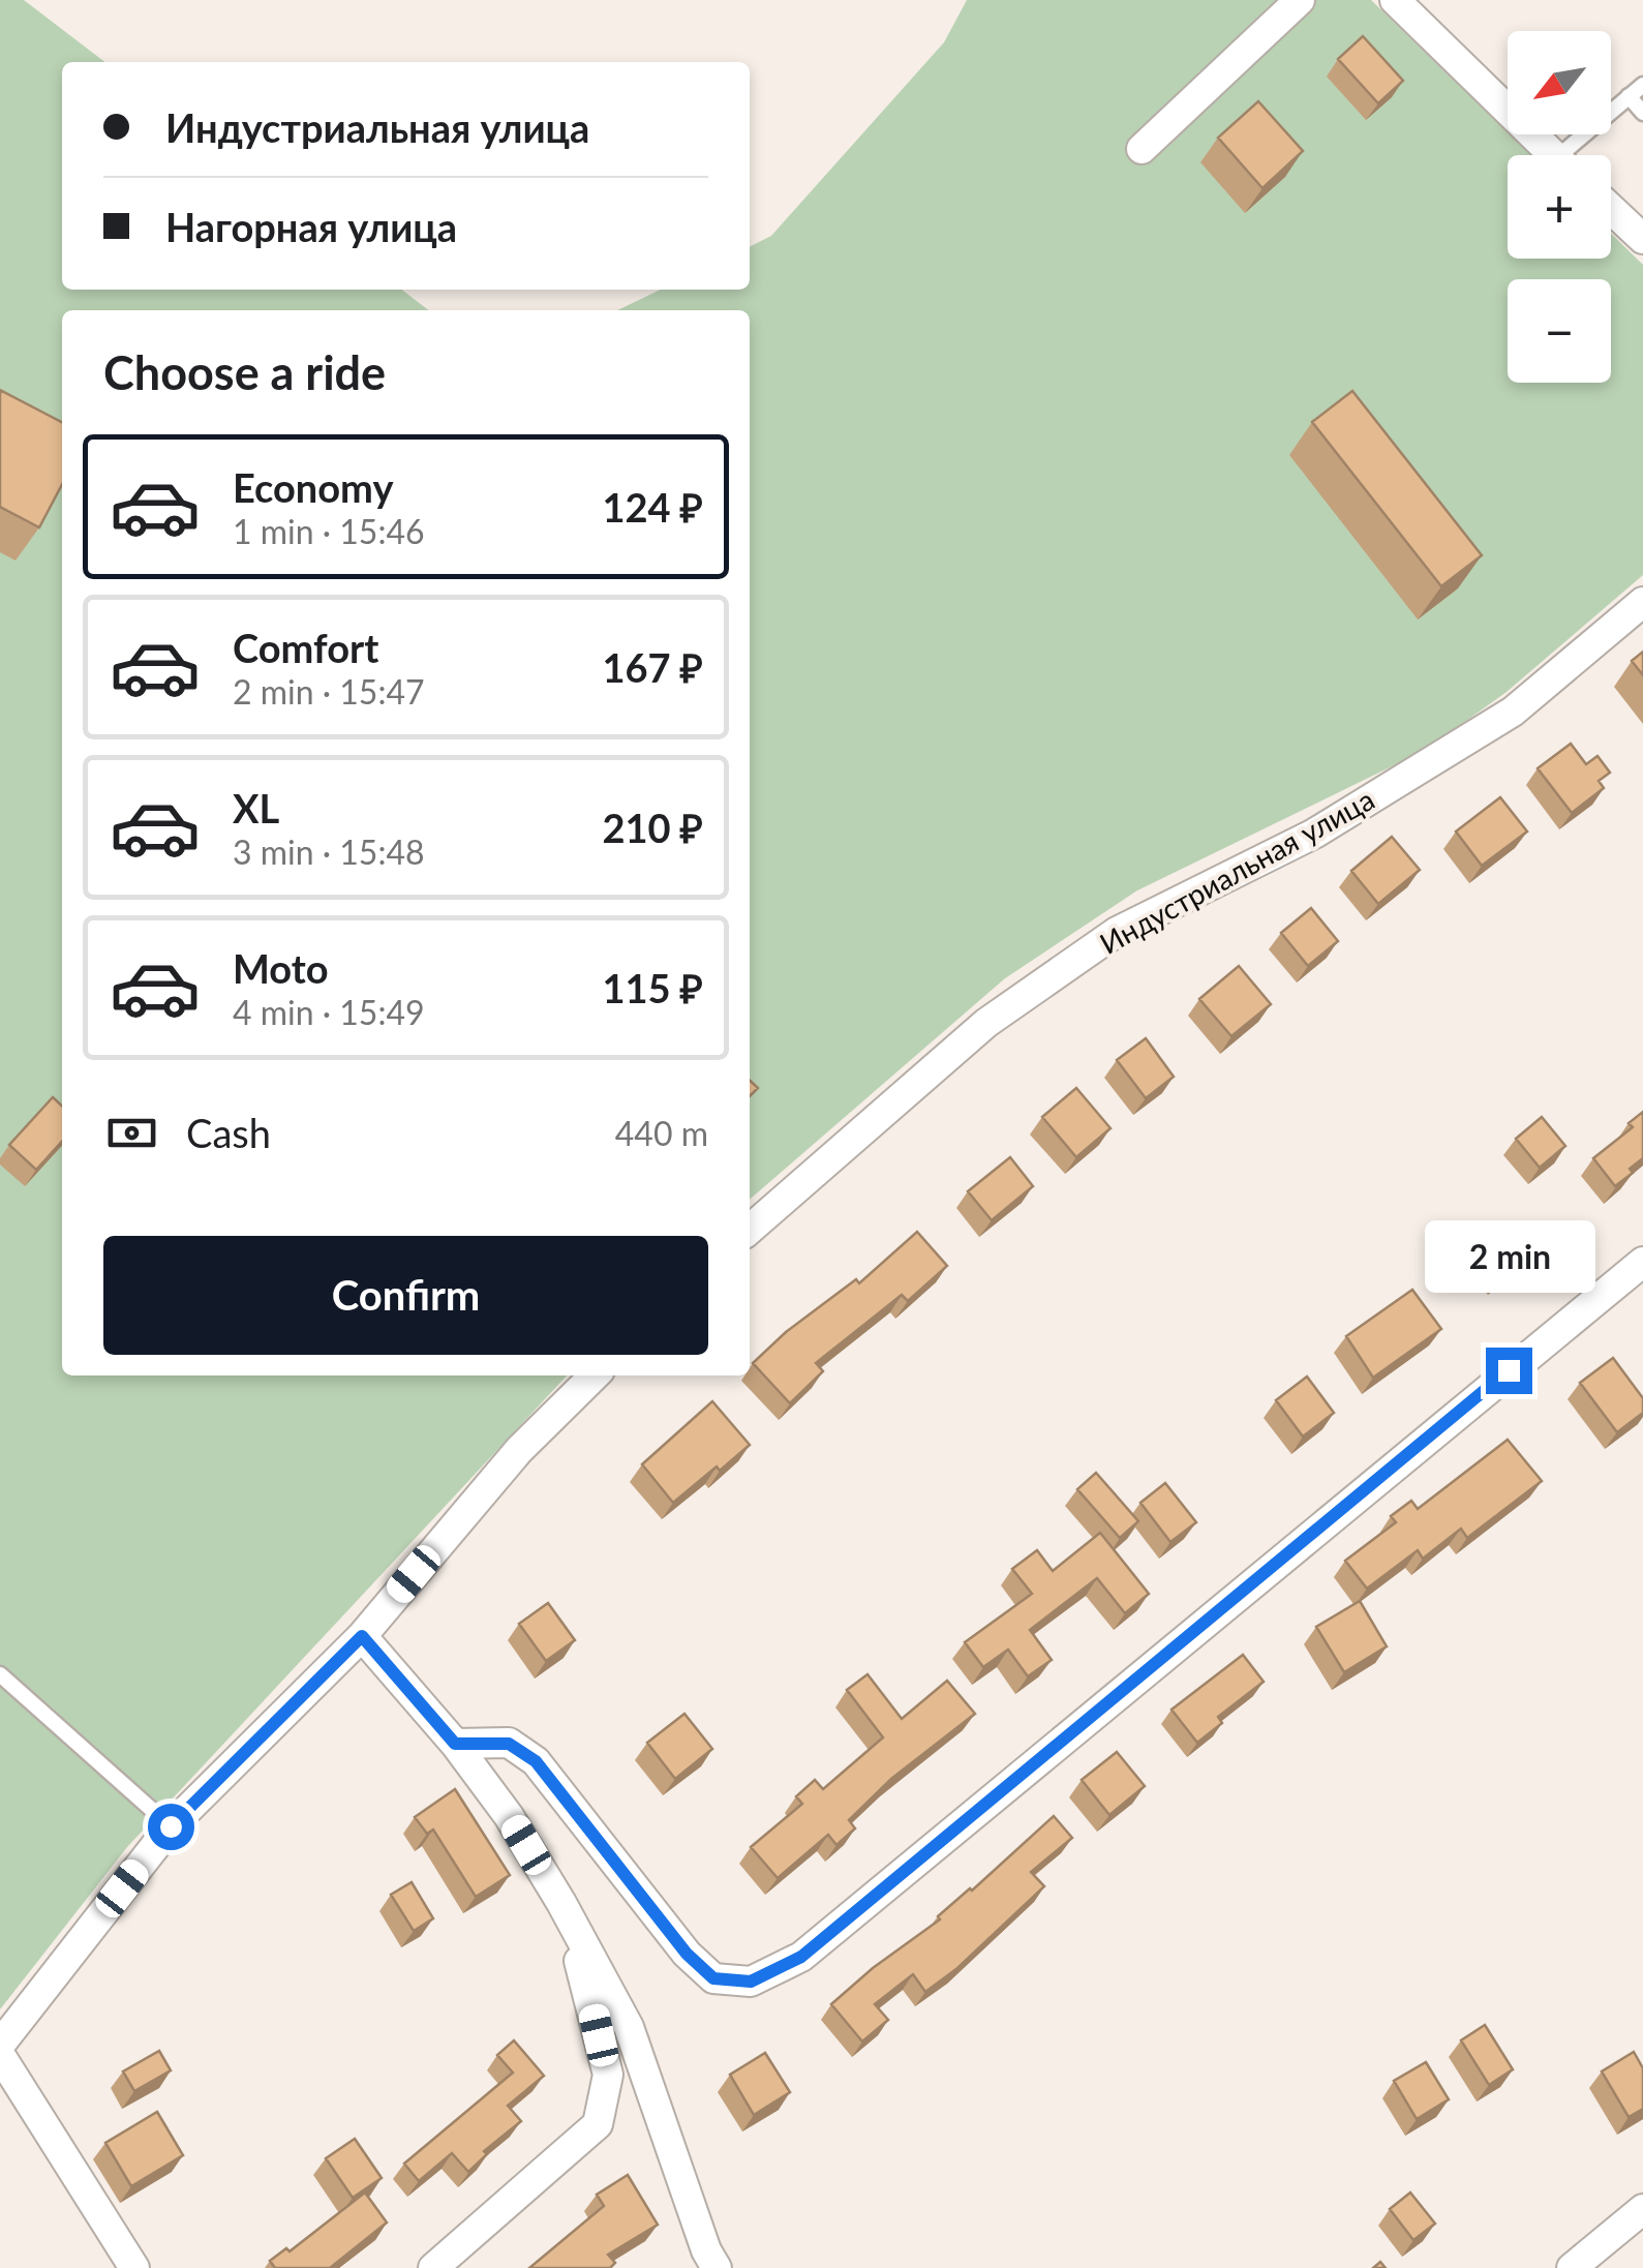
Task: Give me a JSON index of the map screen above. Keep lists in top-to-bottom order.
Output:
{
  "streets": {
    "street": ["Индустриальная улица"]
  },
  "north": "bottom left",
  "page": {
    "map_buttons": ["+", "−"],
    "banner": ["Индустриальная улица", "Нагорная улица"],
    "heading": "Choose a ride",
    "list": [
      {
        "name": "Economy",
        "note": "1 min · 15:46",
        "value": "124 ₽"
      },
      {
        "name": "Comfort",
        "note": "2 min · 15:47",
        "value": "167 ₽"
      },
      {
        "name": "XL",
        "note": "3 min · 15:48",
        "value": "210 ₽"
      },
      {
        "name": "Moto",
        "note": "4 min · 15:49",
        "value": "115 ₽"
      }
    ],
    "pay": ["Cash", "440 m"],
    "buttons": "Confirm",
    "bubble": "2 min"
  }
}
